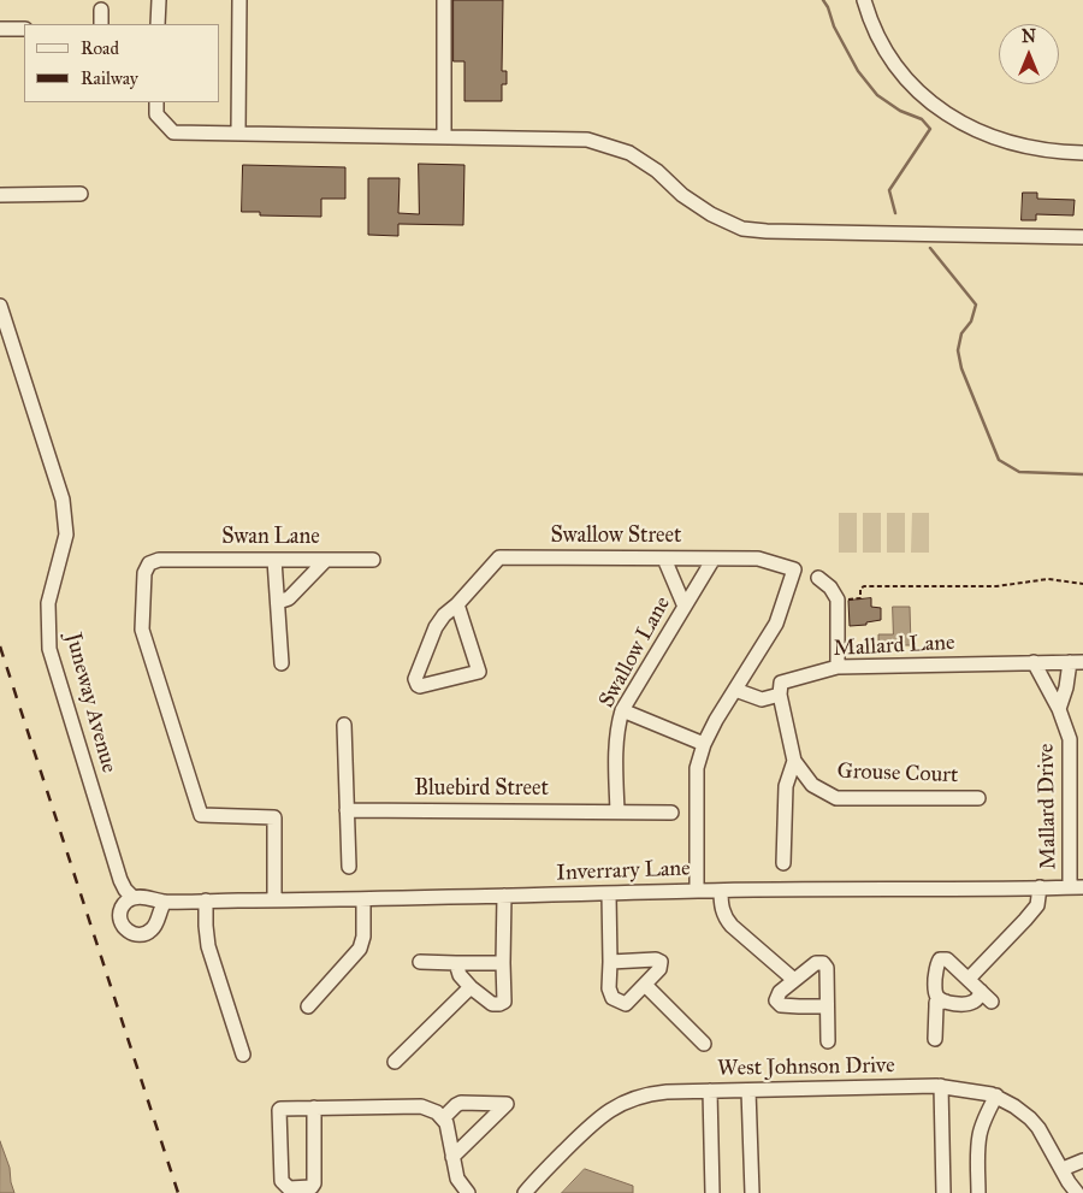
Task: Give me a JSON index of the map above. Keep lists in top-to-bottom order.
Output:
{
  "streets": {
    "street": [
      "Swallow Street",
      "Swan Lane",
      "Mallard Lane",
      "Swallow Lane",
      "Juneway Avenue",
      "Grouse Court",
      "Bluebird Street",
      "Mallard Drive",
      "Inverrary Lane",
      "West Johnson Drive"
    ]
  },
  "crossings": [
    ["Swallow Street", "Swallow Lane"],
    ["Swan Lane", "Inverrary Lane"],
    ["Mallard Lane", "Mallard Drive"],
    ["Swallow Lane", "Bluebird Street"],
    ["Juneway Avenue", "Inverrary Lane"],
    ["Mallard Drive", "Inverrary Lane"]
  ],
  "legend": ["Road", "Railway"],
  "north": "top"
}
